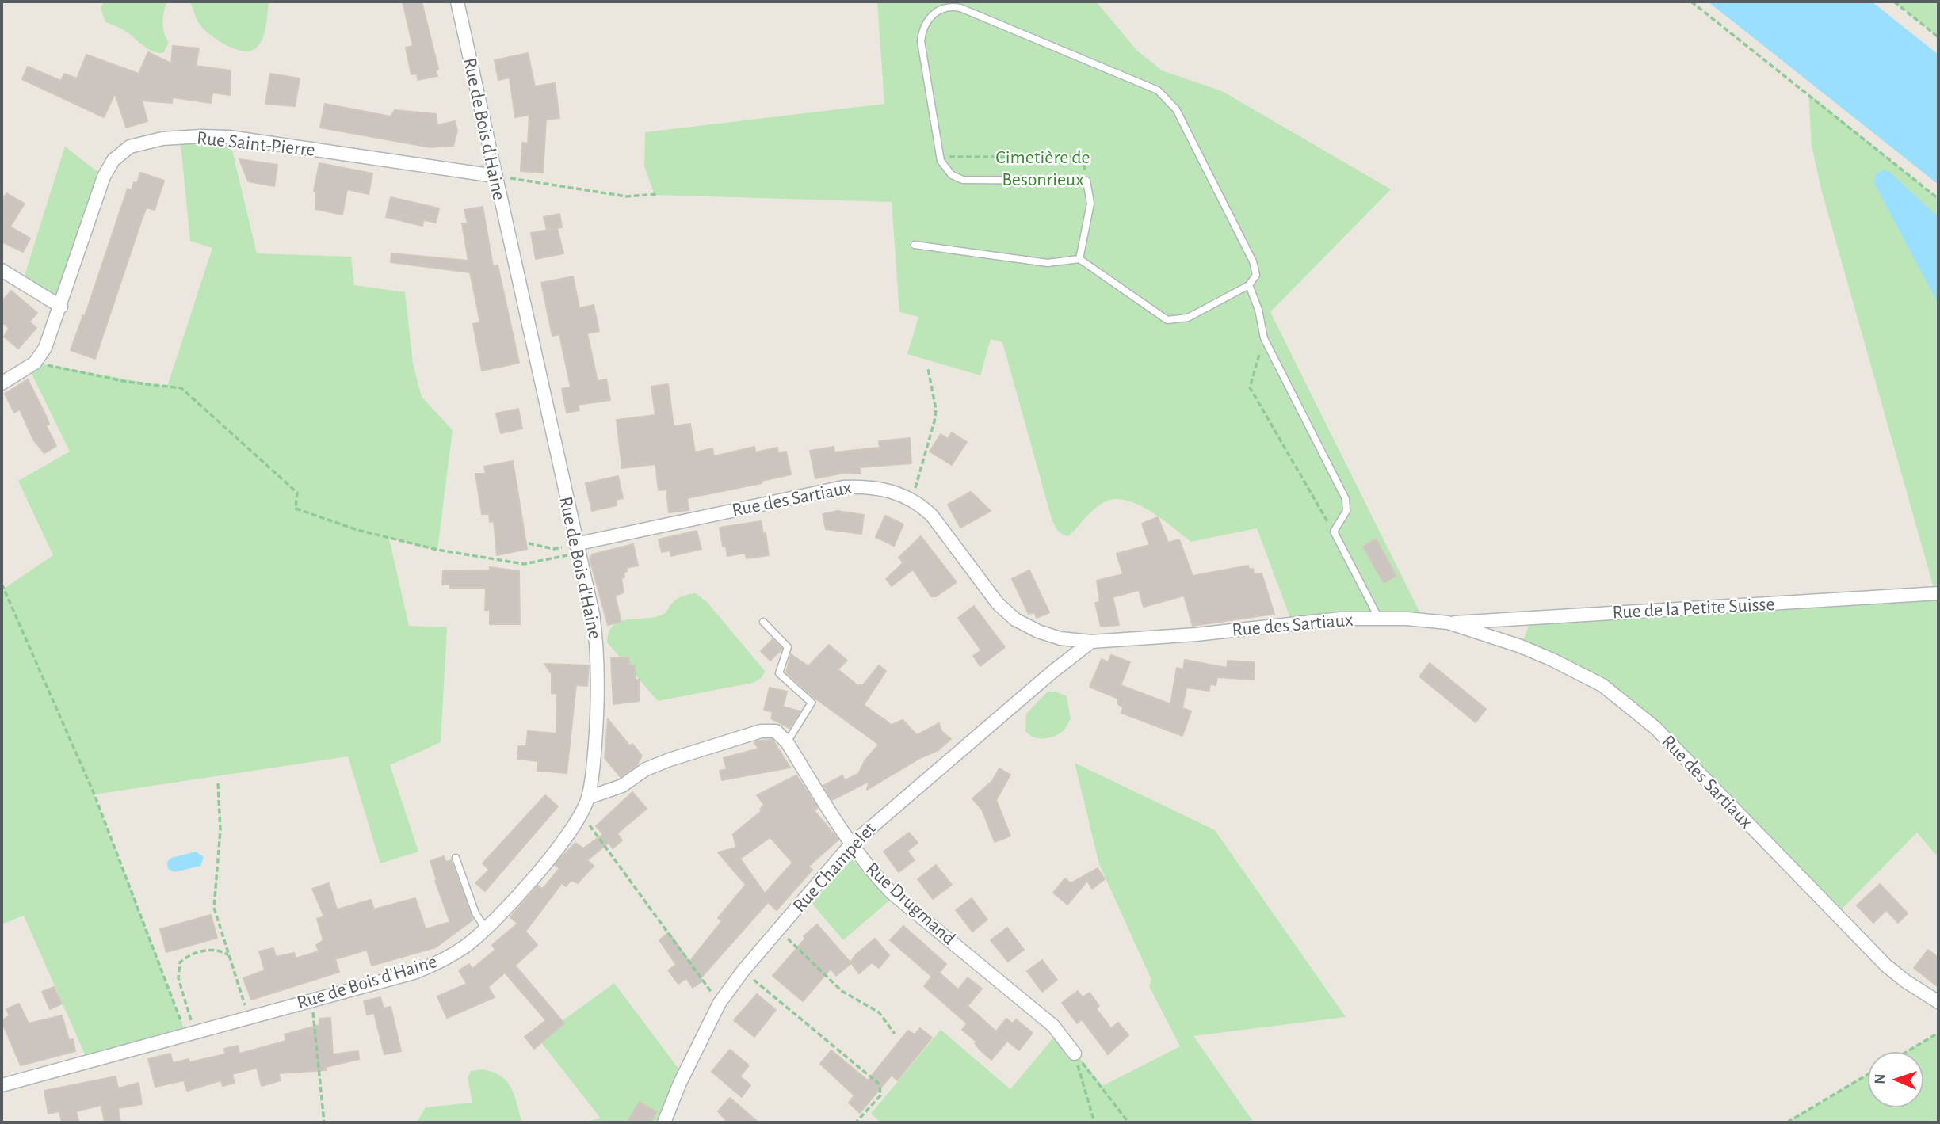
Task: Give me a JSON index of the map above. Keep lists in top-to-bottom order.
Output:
{
  "streets": {
    "street": [
      "Rue de Bois d'Haine",
      "Rue Saint-Pierre",
      "Rue des Sartiaux",
      "Rue de la Petite Suisse",
      "Rue Champelet",
      "Rue Drugmand"
    ]
  },
  "crossings": [
    ["Rue de Bois d'Haine", "Rue Saint-Pierre"],
    ["Rue de Bois d'Haine", "Rue des Sartiaux"],
    ["Rue des Sartiaux", "Rue de la Petite Suisse"],
    ["Rue des Sartiaux", "Rue Champelet"],
    ["Rue Champelet", "Rue Drugmand"]
  ],
  "parks": ["Cimetière de Besonrieux"],
  "north": "left"
}
